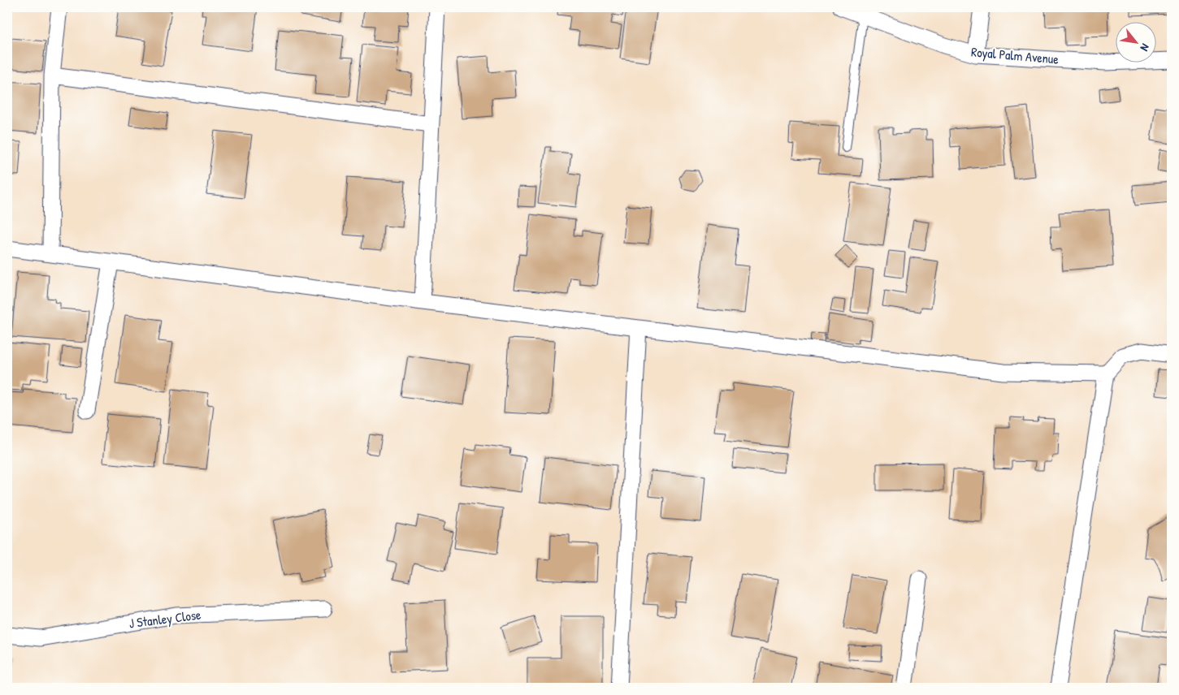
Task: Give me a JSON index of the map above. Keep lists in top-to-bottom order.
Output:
{
  "streets": {
    "street": ["Royal Palm Avenue", "J Stanley Close"]
  },
  "north": "bottom right"
}
